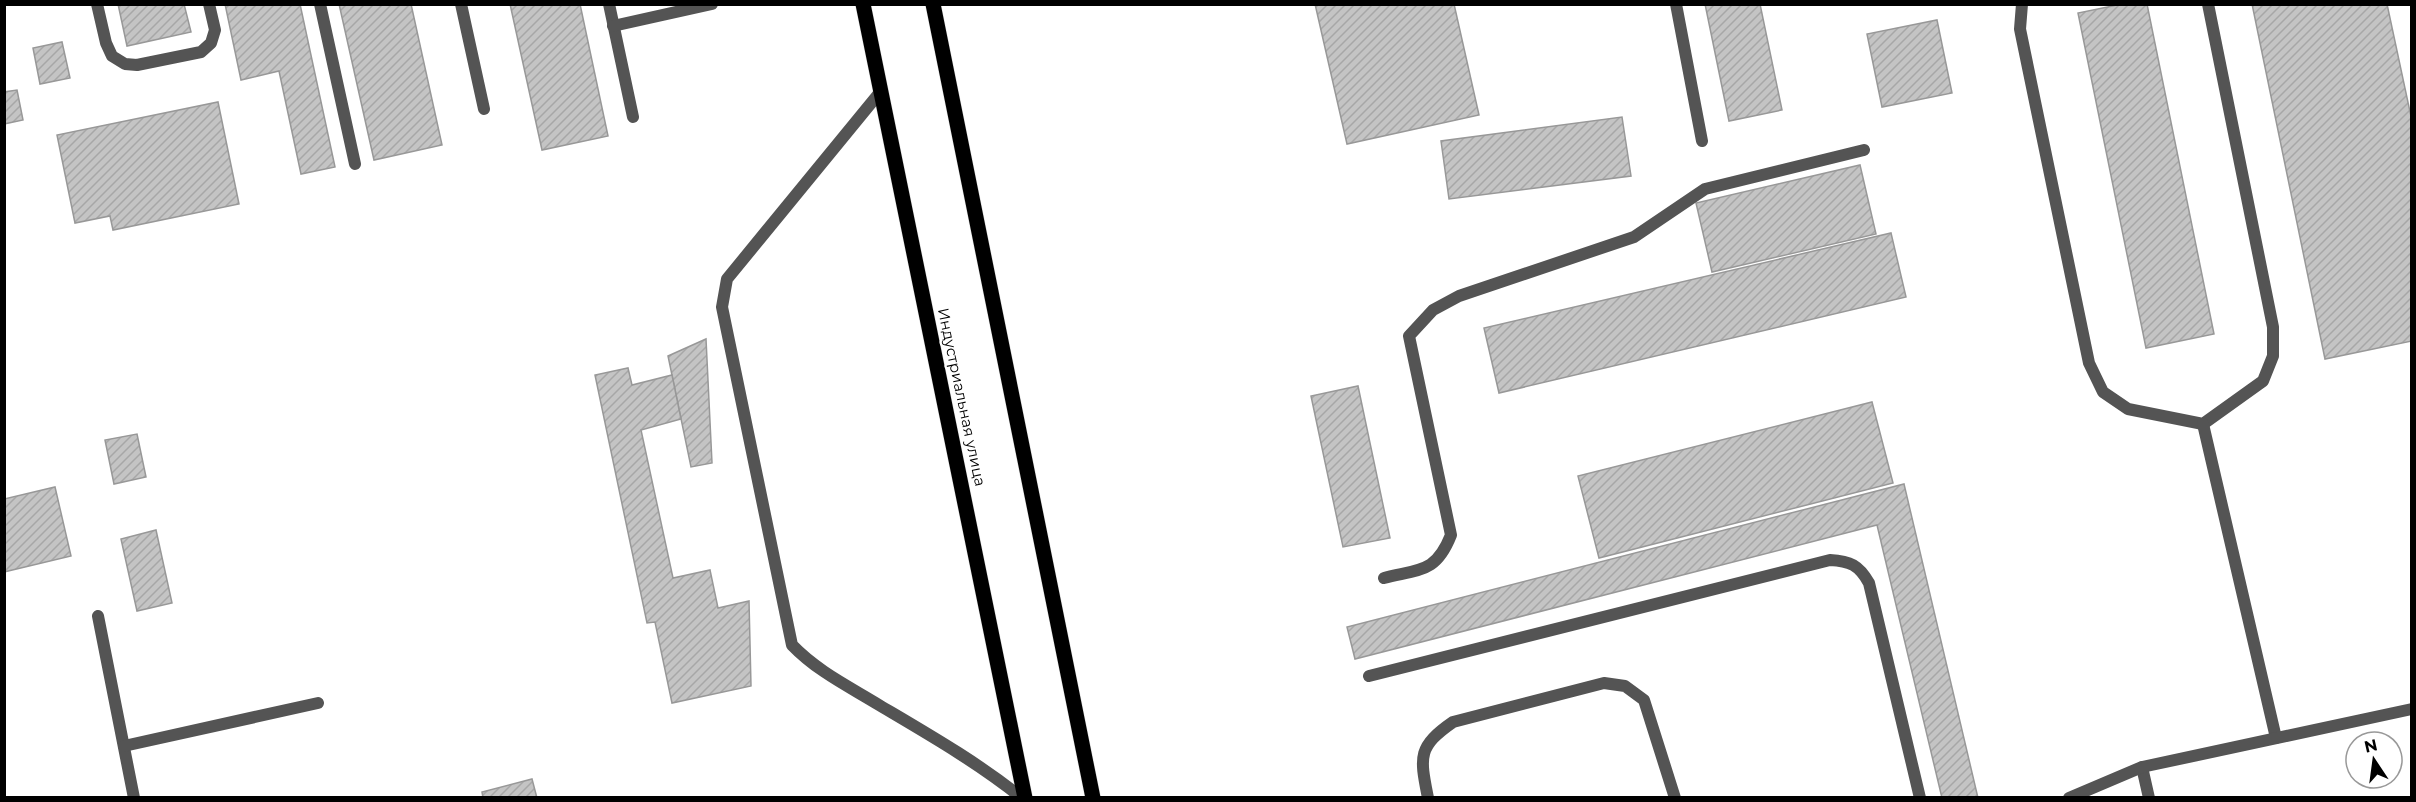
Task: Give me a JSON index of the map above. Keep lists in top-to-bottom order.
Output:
{
  "streets": {
    "main road": ["Индустриальная улица"]
  },
  "north": "top"
}
